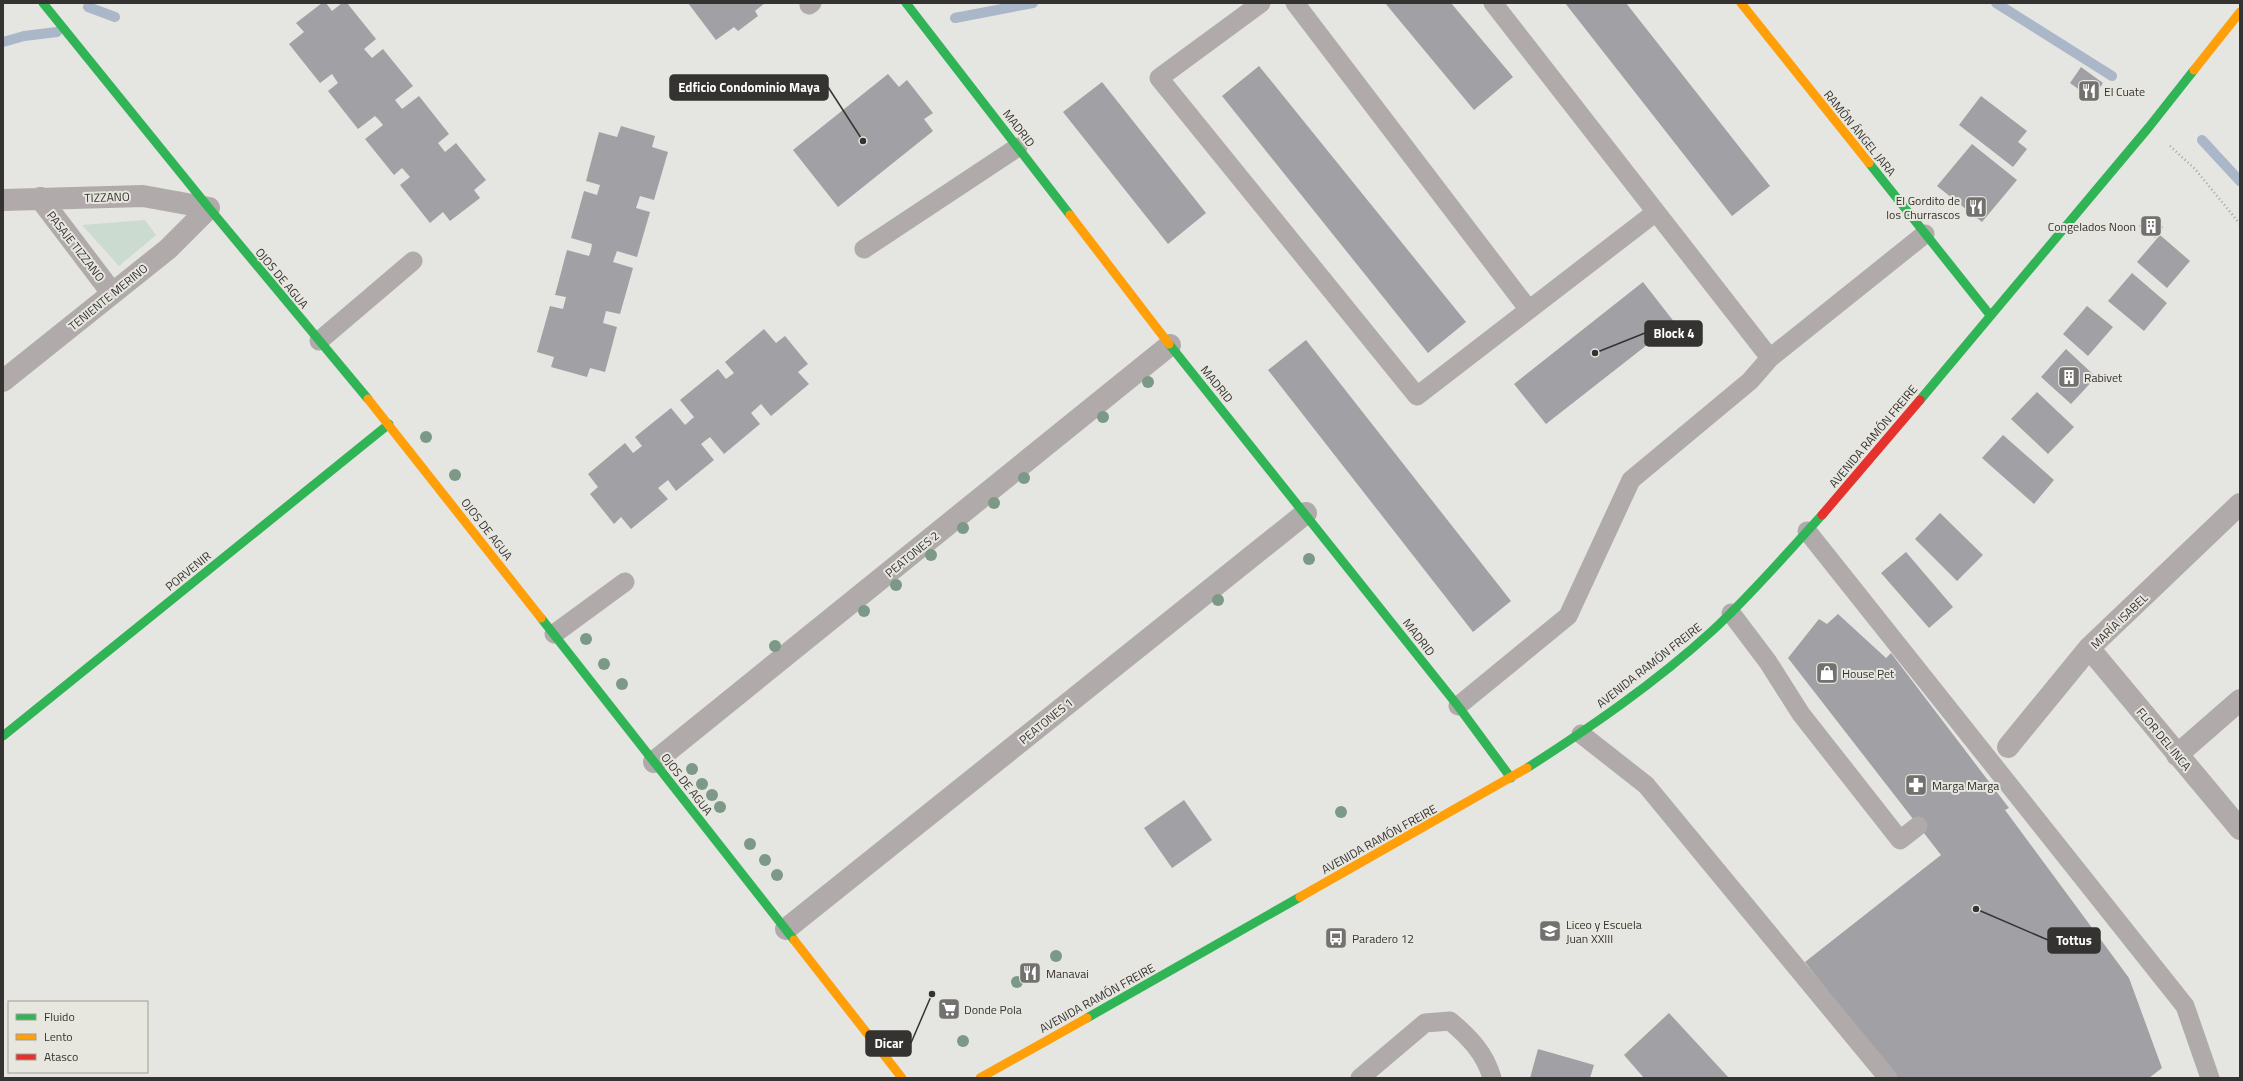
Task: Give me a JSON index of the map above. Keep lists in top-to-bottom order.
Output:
{
  "streets": {
    "street": [
      "MADRID",
      "RAMÓN ÁNGEL JARA",
      "TIZZANO",
      "PASAJE TIZZANO",
      "OJOS DE AGUA",
      "TENIENTE MERINO",
      "AVENIDA RAMÓN FREIRE",
      "PEATONES 2",
      "PORVENIR",
      "MARÍA ISABEL",
      "PEATONES 1",
      "FLOR DEL INCA"
    ]
  },
  "crossings": [
    ["MADRID", "AVENIDA RAMÓN FREIRE"],
    ["MADRID", "PEATONES 2"],
    ["MADRID", "PEATONES 1"],
    ["RAMÓN ÁNGEL JARA", "AVENIDA RAMÓN FREIRE"],
    ["TIZZANO", "PASAJE TIZZANO"],
    ["TIZZANO", "OJOS DE AGUA"],
    ["TIZZANO", "TENIENTE MERINO"],
    ["PASAJE TIZZANO", "TENIENTE MERINO"],
    ["OJOS DE AGUA", "TENIENTE MERINO"],
    ["OJOS DE AGUA", "PEATONES 2"],
    ["OJOS DE AGUA", "PORVENIR"],
    ["OJOS DE AGUA", "PEATONES 1"],
    ["MARÍA ISABEL", "FLOR DEL INCA"]
  ],
  "places": {
    "restaurant": ["El Cuate", "El Gordito de los Churrascos", "Manavai"],
    "other": [
      "Edficio Condominio Maya",
      "Block 4",
      "Tottus",
      "Dicar"
    ],
    "building": ["Congelados Noon", "Rabivet"],
    "shop": ["House Pet"],
    "pharmacy": ["Marga Marga"],
    "school or university": ["Liceo y Escuela Juan XXIII"],
    "bus stop": ["Paradero 12"],
    "supermarket": ["Donde Pola"]
  },
  "legend": ["Fluido", "Lento", "Atasco"]
}
